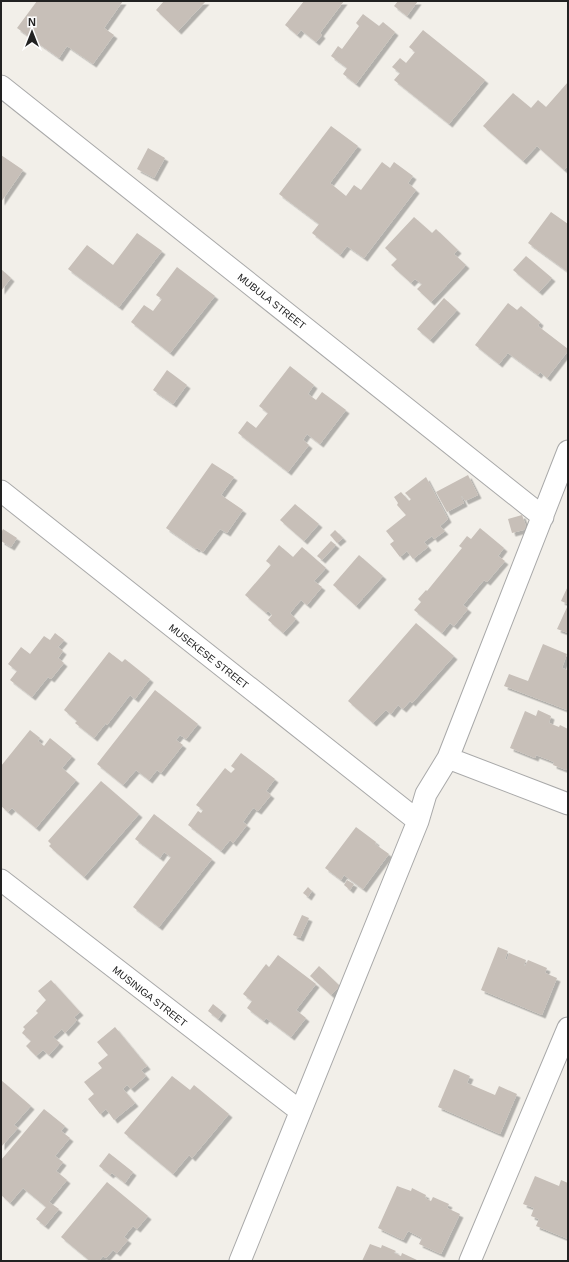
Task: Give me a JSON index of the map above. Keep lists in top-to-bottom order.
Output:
{
  "streets": {
    "street": ["MUBULA STREET", "MUSEKESE STREET", "MUSINIGA STREET"]
  },
  "north": "top"
}
